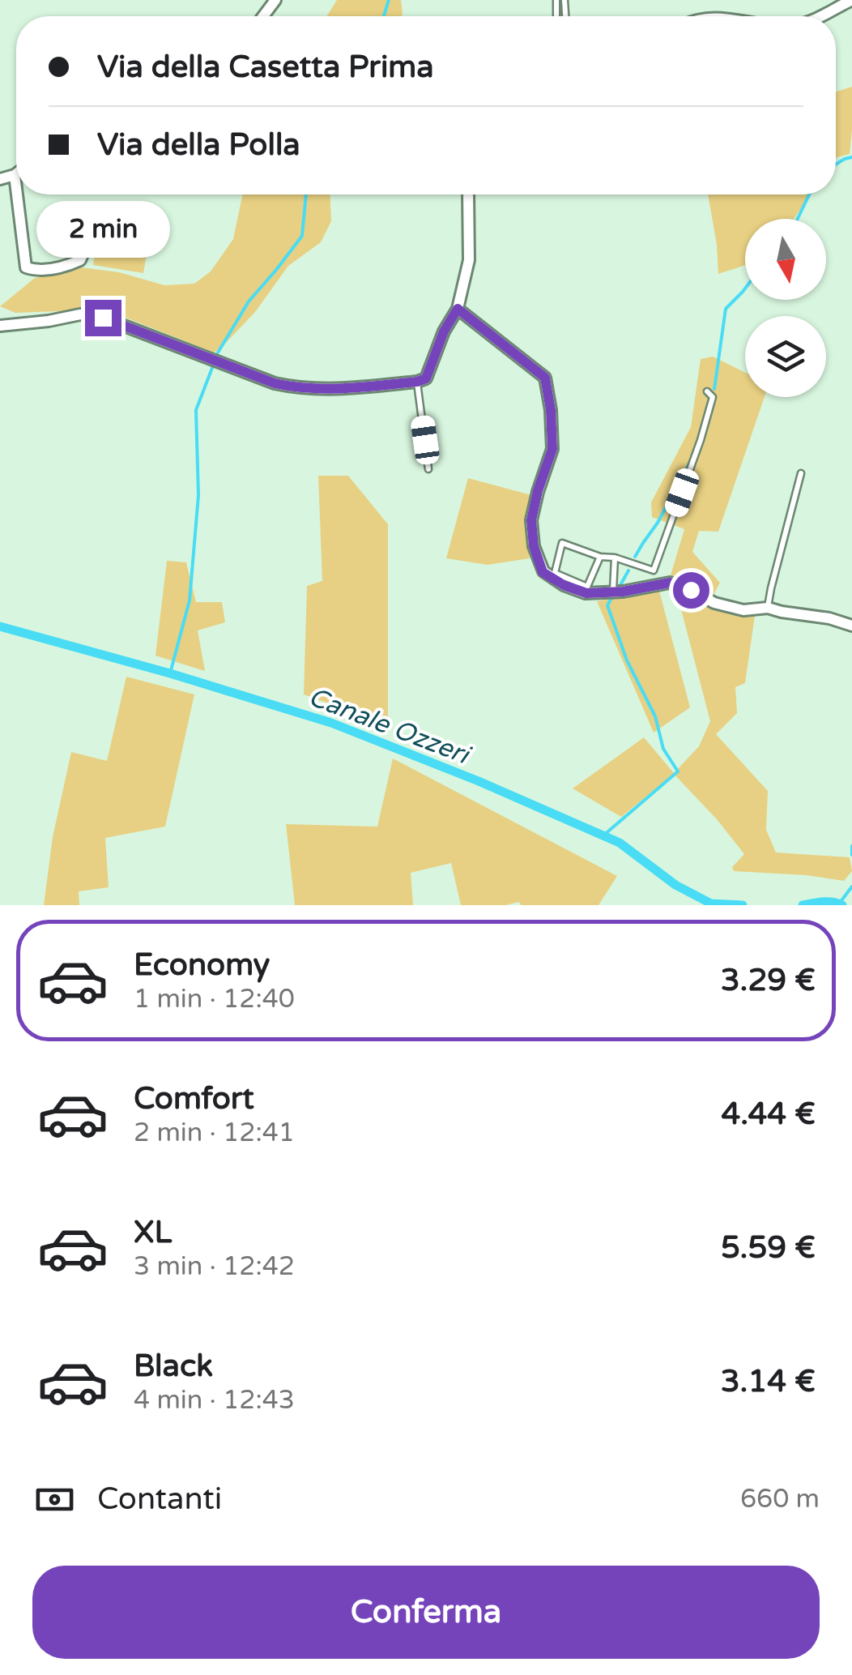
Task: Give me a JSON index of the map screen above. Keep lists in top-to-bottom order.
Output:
{
  "water": ["Canale Ozzeri"],
  "north": "bottom",
  "page": {
    "banner": ["Via della Casetta Prima", "Via della Polla"],
    "bubble": "2 min",
    "list": [
      {
        "name": "Economy",
        "note": "1 min · 12:40",
        "value": "3.29 €"
      },
      {
        "name": "Comfort",
        "note": "2 min · 12:41",
        "value": "4.44 €"
      },
      {
        "name": "XL",
        "note": "3 min · 12:42",
        "value": "5.59 €"
      },
      {
        "name": "Black",
        "note": "4 min · 12:43",
        "value": "3.14 €"
      }
    ],
    "pay": ["Contanti", "660 m"],
    "buttons": "Conferma"
  }
}
